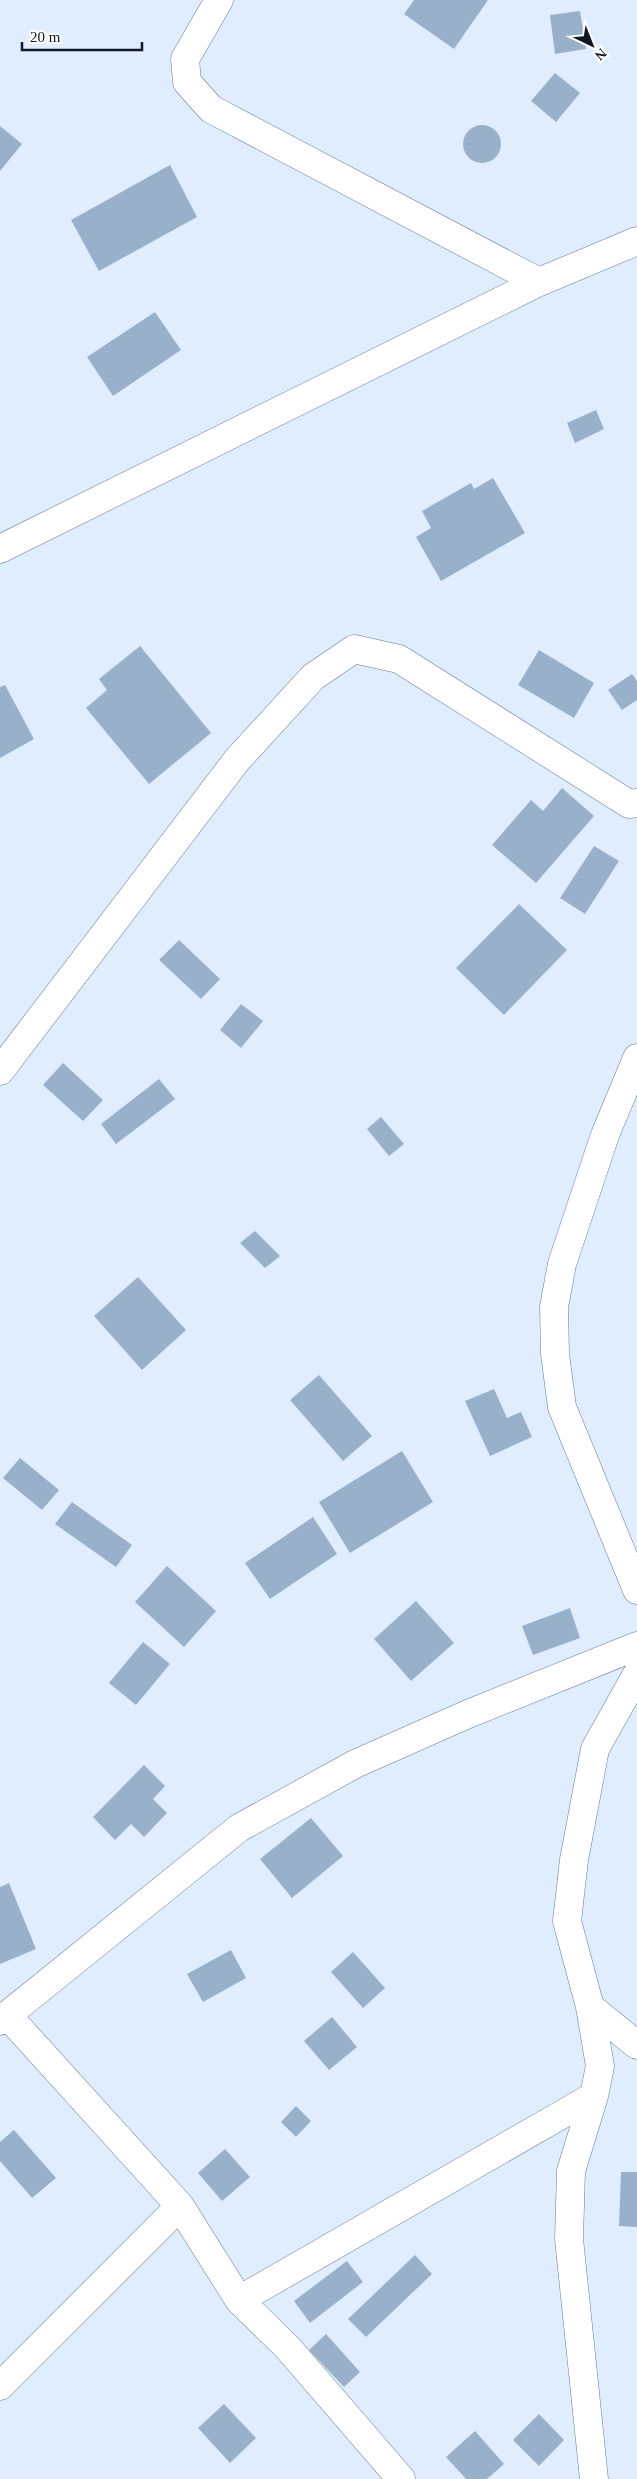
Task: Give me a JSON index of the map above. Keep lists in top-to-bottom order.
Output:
{
  "scale_bar": "20 m",
  "north": "bottom right"
}
